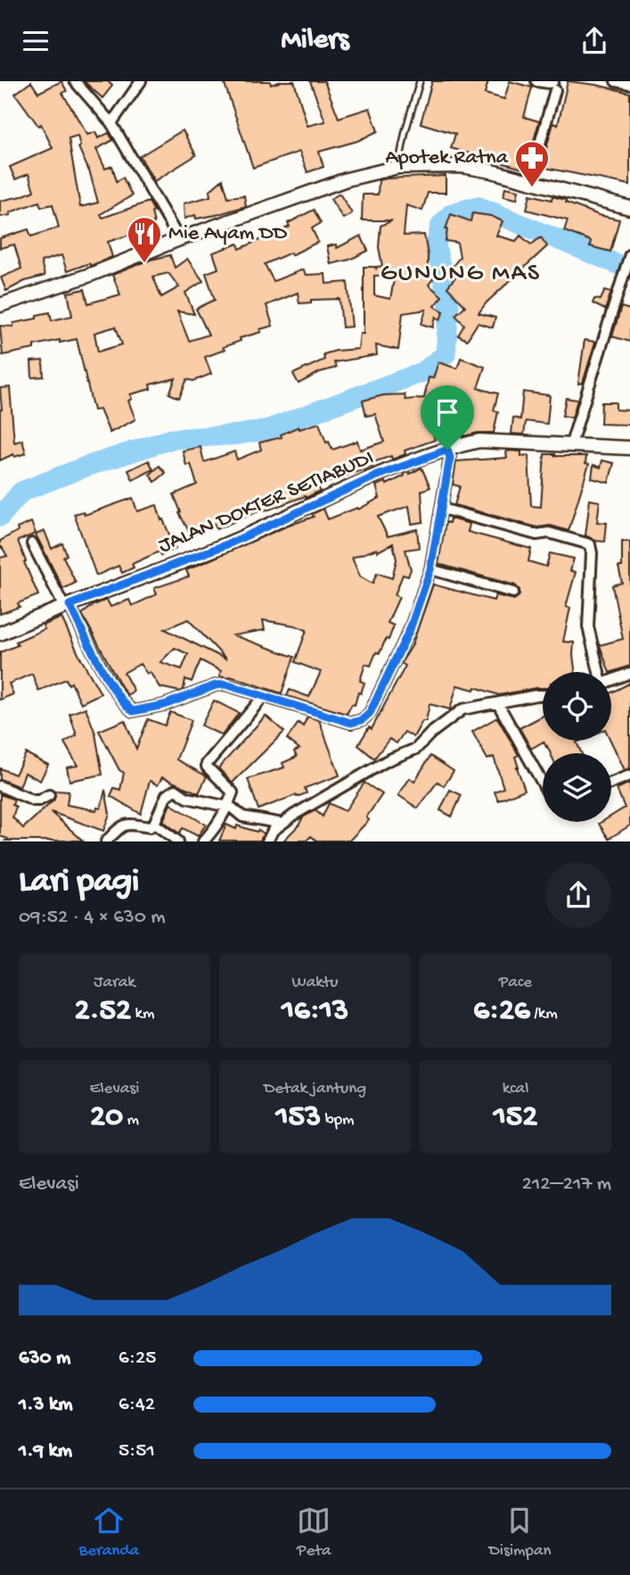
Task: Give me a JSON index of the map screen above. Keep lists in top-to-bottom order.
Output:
{
  "streets": {
    "street": ["JALAN DOKTER SETIABUDI"]
  },
  "districts": ["GUNUNG MAS"],
  "places": {
    "pharmacy": ["Apotek Ratna"],
    "restaurant": ["Mie Ayam DD"]
  },
  "page": {
    "header": "Milers",
    "heading": ["Lari pagi", "09:52 · 4 × 630 m"],
    "stats": [
      ["Jarak", "2.52 km"],
      ["Waktu", "16:13"],
      ["Pace", "6:26 /km"],
      ["Elevasi", "20 m"],
      ["Detak jantung", "153 bpm"],
      ["kcal", "152"]
    ],
    "chart": ["Elevasi", "212–217 m"],
    "list": [
      {
        "name": "630 m",
        "note": "6:25"
      },
      {
        "name": "1.3 km",
        "note": "6:42"
      },
      {
        "name": "1.9 km",
        "note": "5:51"
      }
    ],
    "tabs": ["Beranda", "Peta", "Disimpan"]
  }
}
